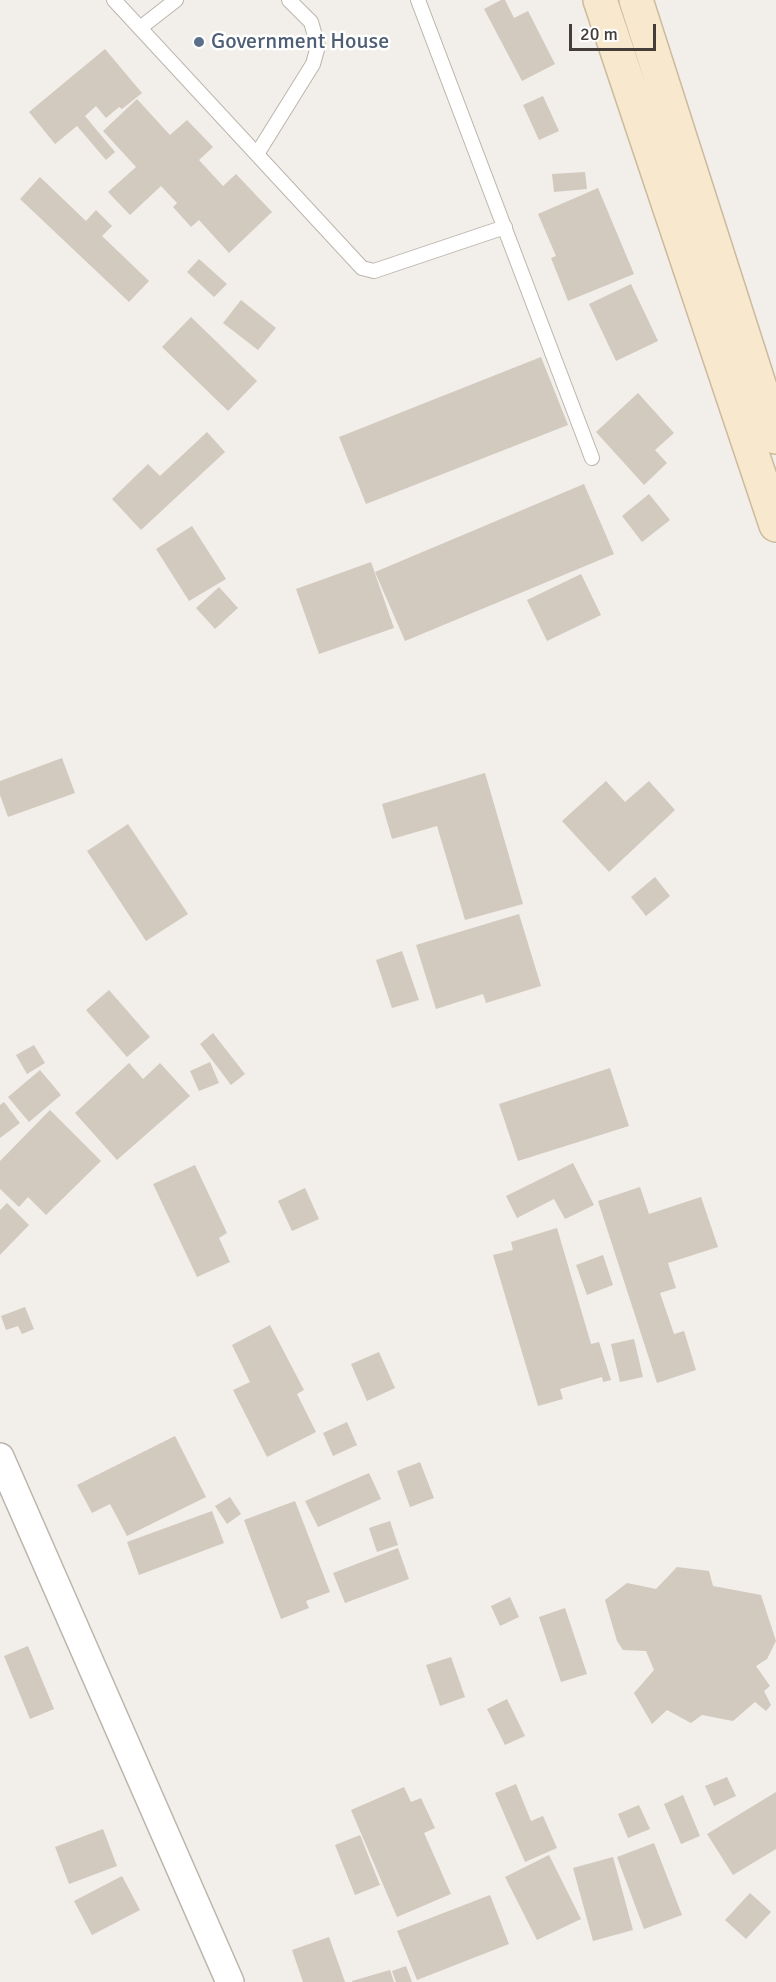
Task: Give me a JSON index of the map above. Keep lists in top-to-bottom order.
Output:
{
  "places": ["Government House"],
  "scale_bar": "20 m"
}
